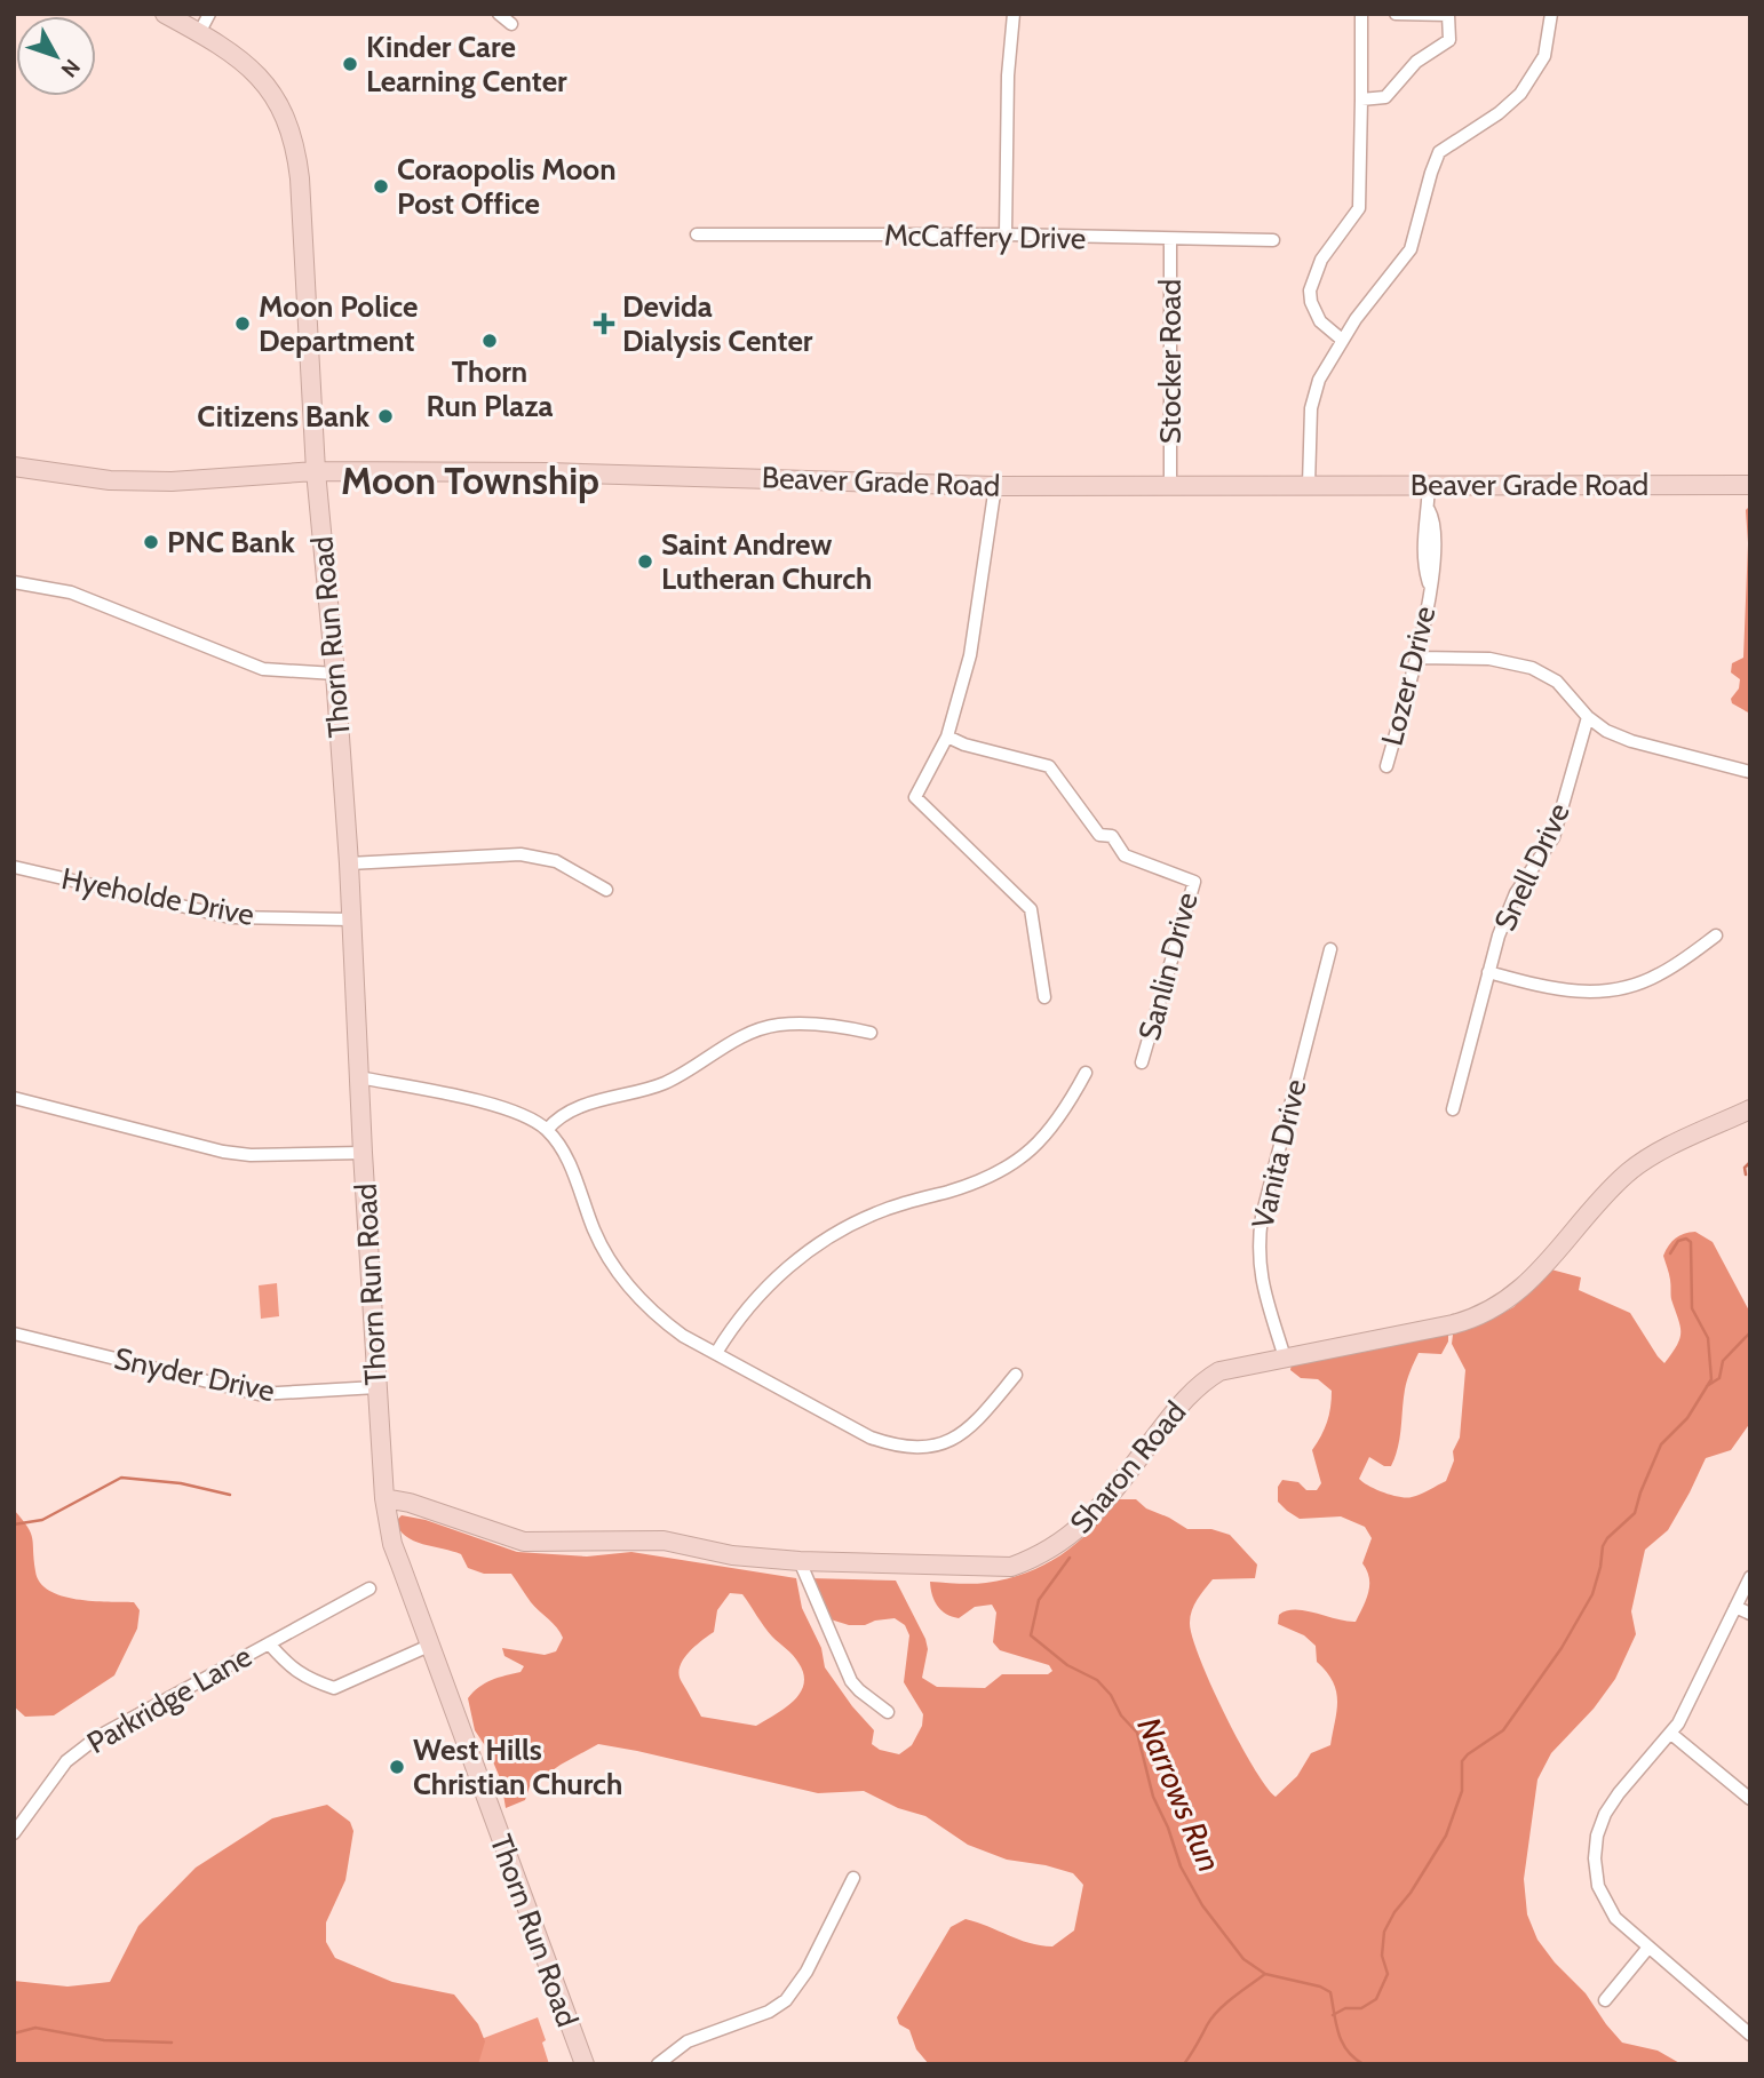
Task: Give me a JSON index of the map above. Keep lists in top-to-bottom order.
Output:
{
  "streets": {
    "street": [
      "McCaffery Drive",
      "Stocker Road",
      "Beaver Grade Road",
      "Thorn Run Road",
      "Lozer Drive",
      "Snell Drive",
      "Hyeholde Drive",
      "Sanlin Drive",
      "Vanita Drive",
      "Snyder Drive",
      "Sharon Road",
      "Parkridge Lane"
    ]
  },
  "crossings": [
    ["McCaffery Drive", "Stocker Road"],
    ["Stocker Road", "Beaver Grade Road"],
    ["Beaver Grade Road", "Thorn Run Road"],
    ["Beaver Grade Road", "Lozer Drive"],
    ["Thorn Run Road", "Hyeholde Drive"],
    ["Thorn Run Road", "Snyder Drive"],
    ["Thorn Run Road", "Sharon Road"],
    ["Thorn Run Road", "Parkridge Lane"],
    ["Vanita Drive", "Sharon Road"]
  ],
  "districts": ["Moon Township"],
  "water": ["Narrows Run"],
  "places": {
    "other": [
      "Kinder Care Learning Center",
      "Coraopolis Moon Post Office",
      "Moon Police Department",
      "Thorn Run Plaza",
      "Citizens Bank",
      "PNC Bank",
      "Saint Andrew Lutheran Church",
      "West Hills Christian Church"
    ],
    "health": ["Devida Dialysis Center"]
  },
  "north": "bottom right"
}
